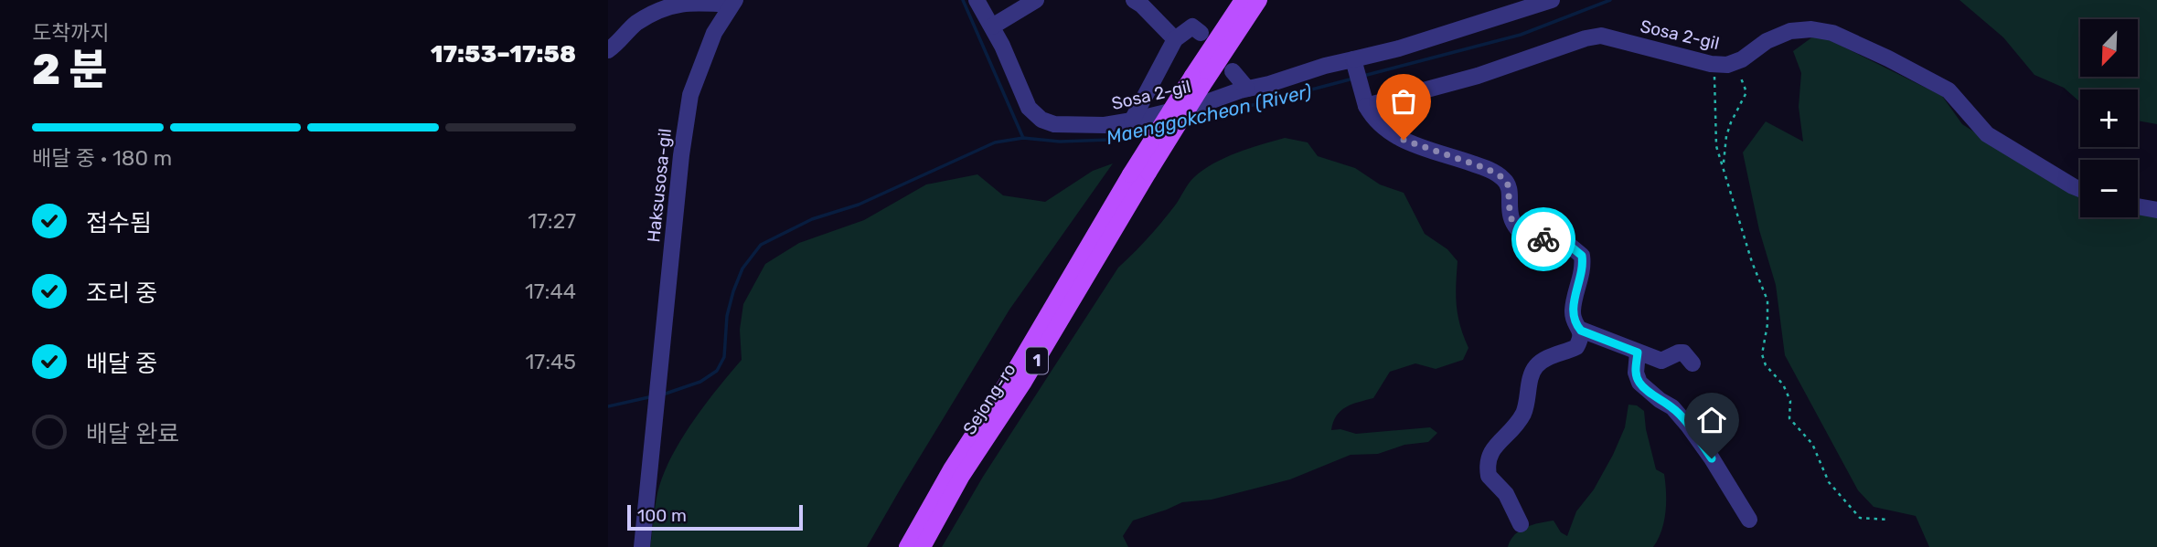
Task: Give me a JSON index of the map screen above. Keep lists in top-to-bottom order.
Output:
{
  "streets": {
    "main road": ["1", "Sejong-ro"],
    "street": ["Sosa 2-gil", "Haksusosa-gil"]
  },
  "crossings": [
    ["1", "Sejong-ro"]
  ],
  "water": ["Maenggokcheon (River)"],
  "scale_bar": "100 m",
  "north": "bottom left",
  "page": {
    "heading": ["2 분", "도착까지", "17:53–17:58"],
    "map_buttons": ["+", "−"],
    "bar": "배달 중 · 180 m",
    "list": [
      ["접수됨", "17:27"],
      ["조리 중", "17:44"],
      ["배달 중", "17:45"],
      "배달 완료"
    ],
    "scale": "100 m"
  }
}
